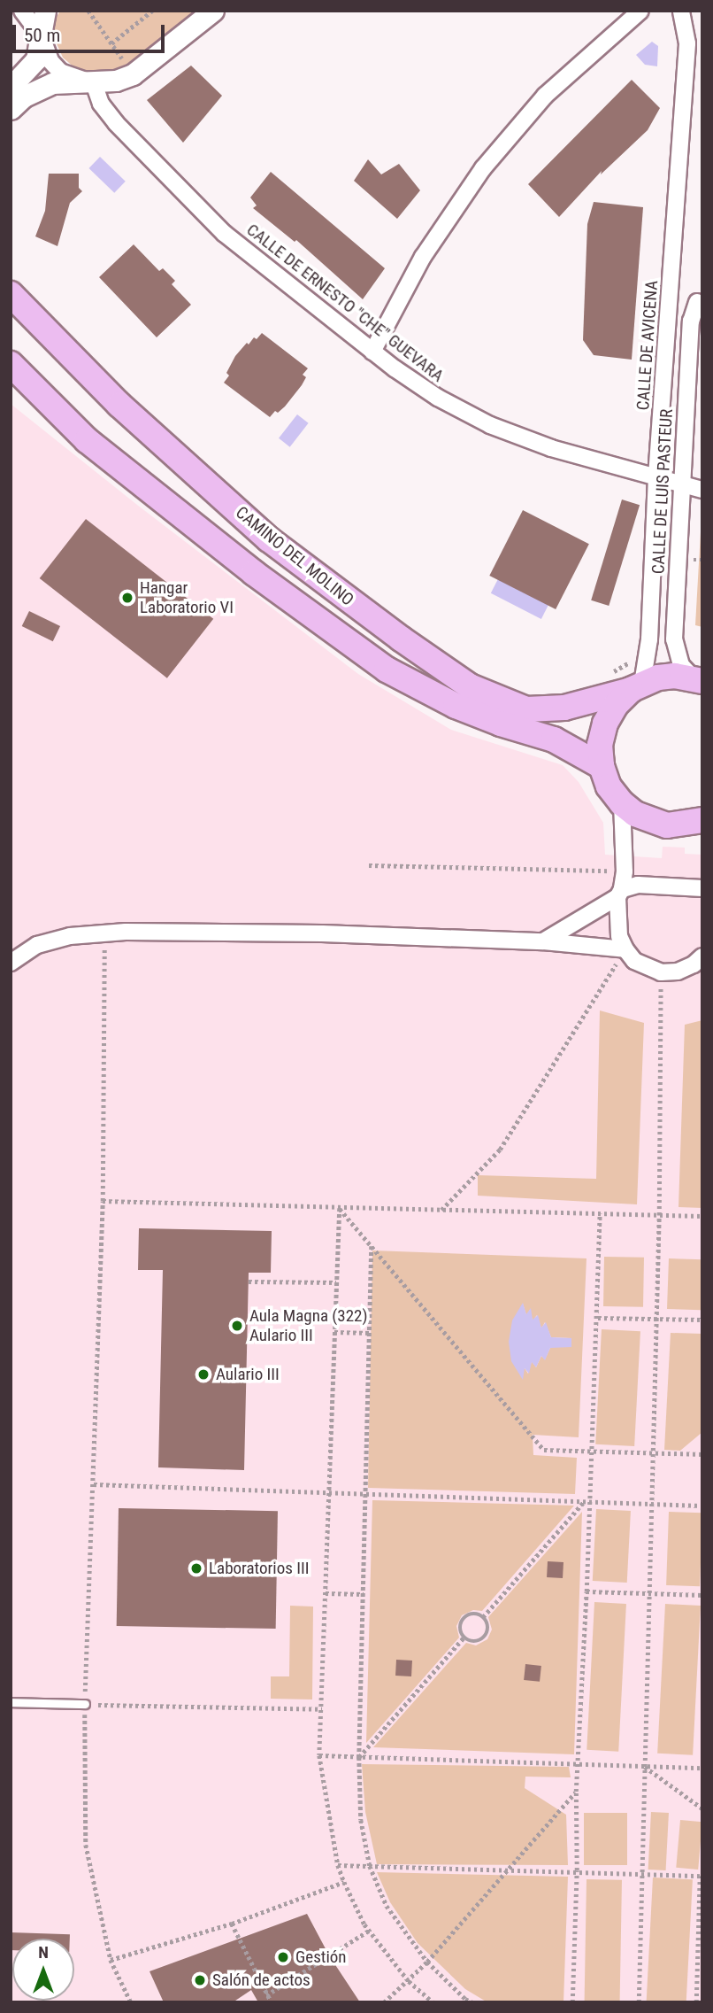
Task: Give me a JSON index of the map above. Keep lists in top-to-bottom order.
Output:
{
  "streets": {
    "main road": ["CAMINO DEL MOLINO"],
    "street": ["CALLE DE ERNESTO \"CHE\" GUEVARA", "CALLE DE AVICENA", "CALLE DE LUIS PASTEUR"]
  },
  "crossings": [
    ["CALLE DE ERNESTO \"CHE\" GUEVARA", "CALLE DE AVICENA"],
    ["CALLE DE ERNESTO \"CHE\" GUEVARA", "CALLE DE LUIS PASTEUR"],
    ["CALLE DE AVICENA", "CAMINO DEL MOLINO"],
    ["CALLE DE LUIS PASTEUR", "CAMINO DEL MOLINO"]
  ],
  "places": [
    "Hangar Laboratorio VI",
    "Aula Magna (322) Aulario III",
    "Aulario III",
    "Laboratorios III",
    "Gestión",
    "Salón de actos"
  ],
  "scale_bar": "50 m",
  "north": "top"
}
